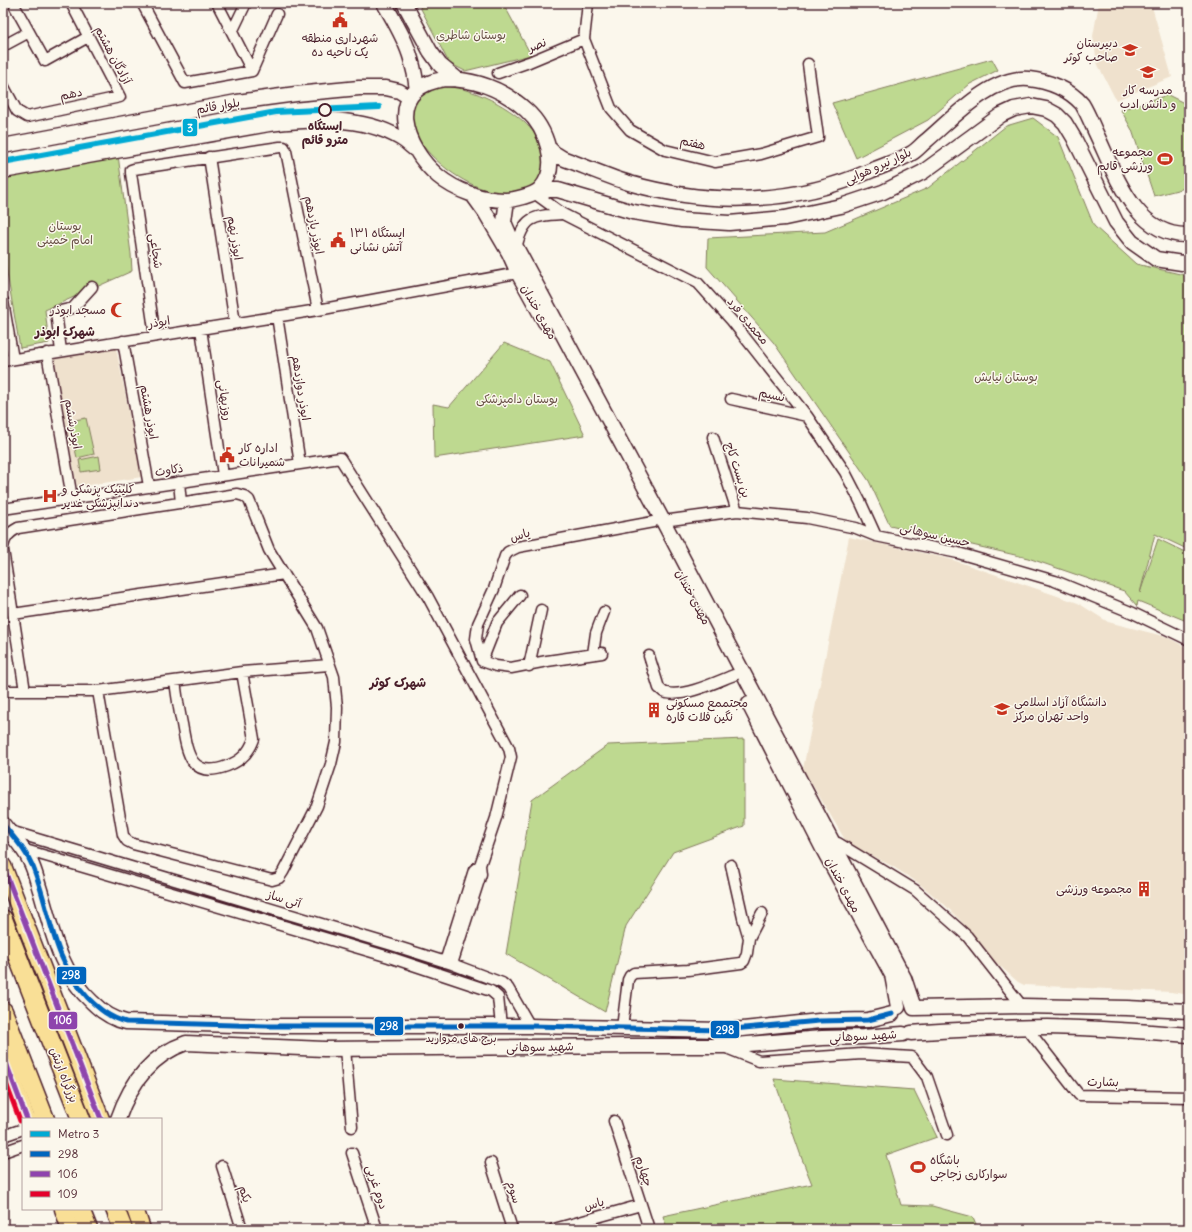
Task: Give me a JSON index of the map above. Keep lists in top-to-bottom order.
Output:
{
  "streets": {
    "highway": ["بزرگراه ارتش"],
    "main road": [
      "بلوار قائم",
      "بلوار نیرو هوایی",
      "مهدی خندان",
      "شهید سوهانی"
    ],
    "street": [
      "نصر",
      "آزادگان هشتم",
      "دهم",
      "هفتم",
      "ابوذر یازدهم",
      "ابوذر نهم",
      "شجاعی",
      "محمدی فرد",
      "ابوذر",
      "ابوذر دوازدهم",
      "نسیم",
      "روزبهانی",
      "ابوذر هشتم",
      "ابوذرششم",
      "ذکاوت",
      "بن بست کاج",
      "یاس",
      "حسین سوهانی",
      "آتی ساز",
      "بشارت",
      "چهارم",
      "دوم غربی",
      "سوم",
      "یکم"
    ]
  },
  "crossings": [
    ["نصر", "هفتم"],
    ["آزادگان هشتم", "دهم"],
    ["بلوار قائم", "بلوار نیرو هوایی"],
    ["بلوار قائم", "مهدی خندان"],
    ["بلوار قائم", "محمدی فرد"],
    ["بلوار نیرو هوایی", "مهدی خندان"],
    ["بلوار نیرو هوایی", "محمدی فرد"],
    ["ابوذر یازدهم", "ابوذر نهم"],
    ["ابوذر یازدهم", "شجاعی"],
    ["ابوذر یازدهم", "ابوذر"],
    ["ابوذر نهم", "شجاعی"],
    ["ابوذر نهم", "ابوذر"],
    ["شجاعی", "ابوذر"],
    ["مهدی خندان", "محمدی فرد"],
    ["مهدی خندان", "ابوذر"],
    ["مهدی خندان", "یاس"],
    ["مهدی خندان", "حسین سوهانی"],
    ["مهدی خندان", "شهید سوهانی"],
    ["محمدی فرد", "نسیم"],
    ["محمدی فرد", "حسین سوهانی"],
    ["ابوذر", "ابوذر دوازدهم"],
    ["ابوذر", "روزبهانی"],
    ["ابوذر", "ابوذر هشتم"],
    ["ابوذر", "ابوذرششم"],
    ["ابوذر دوازدهم", "ذکاوت"],
    ["روزبهانی", "ذکاوت"],
    ["ابوذر هشتم", "ذکاوت"],
    ["ابوذرششم", "ذکاوت"],
    ["ذکاوت", "آتی ساز"],
    ["بن بست کاج", "حسین سوهانی"],
    ["یاس", "حسین سوهانی"],
    ["یاس", "چهارم"],
    ["آتی ساز", "شهید سوهانی"],
    ["شهید سوهانی", "بشارت"]
  ],
  "districts": ["شهرک ابوذر", "شهرک کوثر"],
  "parks": [
    "بوستان شاطری",
    "بوستان امام خمینی",
    "بوستان نیایش",
    "بوستان دامپزشکی"
  ],
  "places": {
    "public building": ["شهرداری منطقه یک ناحیه ده", "ایستگاه ۱۳۱ آتش نشانی", "اداره کار شمیرانات"],
    "school or university": ["دبيرستان صاحب كوثر", "مدرسه کار و دانش ادب", "دانشگاه آزاد اسلامی واحد تهران مرکز"],
    "other": ["ایستگاه مترو قائم", "برج های مروارید"],
    "sports": ["مجموعه ورزشی قائم", "باشگاه سواركاری زجاجی"],
    "mosque": ["مسجد ابوذر"],
    "hospital": ["کلینیک پزشکی و دندانپزشکی غدیر"],
    "building": ["مجتممع مسکونی نگین فلات قاره", "مجموعه ورزشی"]
  },
  "lines": [
    "metro line 3",
    "transit line 298",
    "transit line 106",
    "transit line 109"
  ],
  "legend": [
    "Metro 3",
    "298",
    "106",
    "109"
  ]
}
